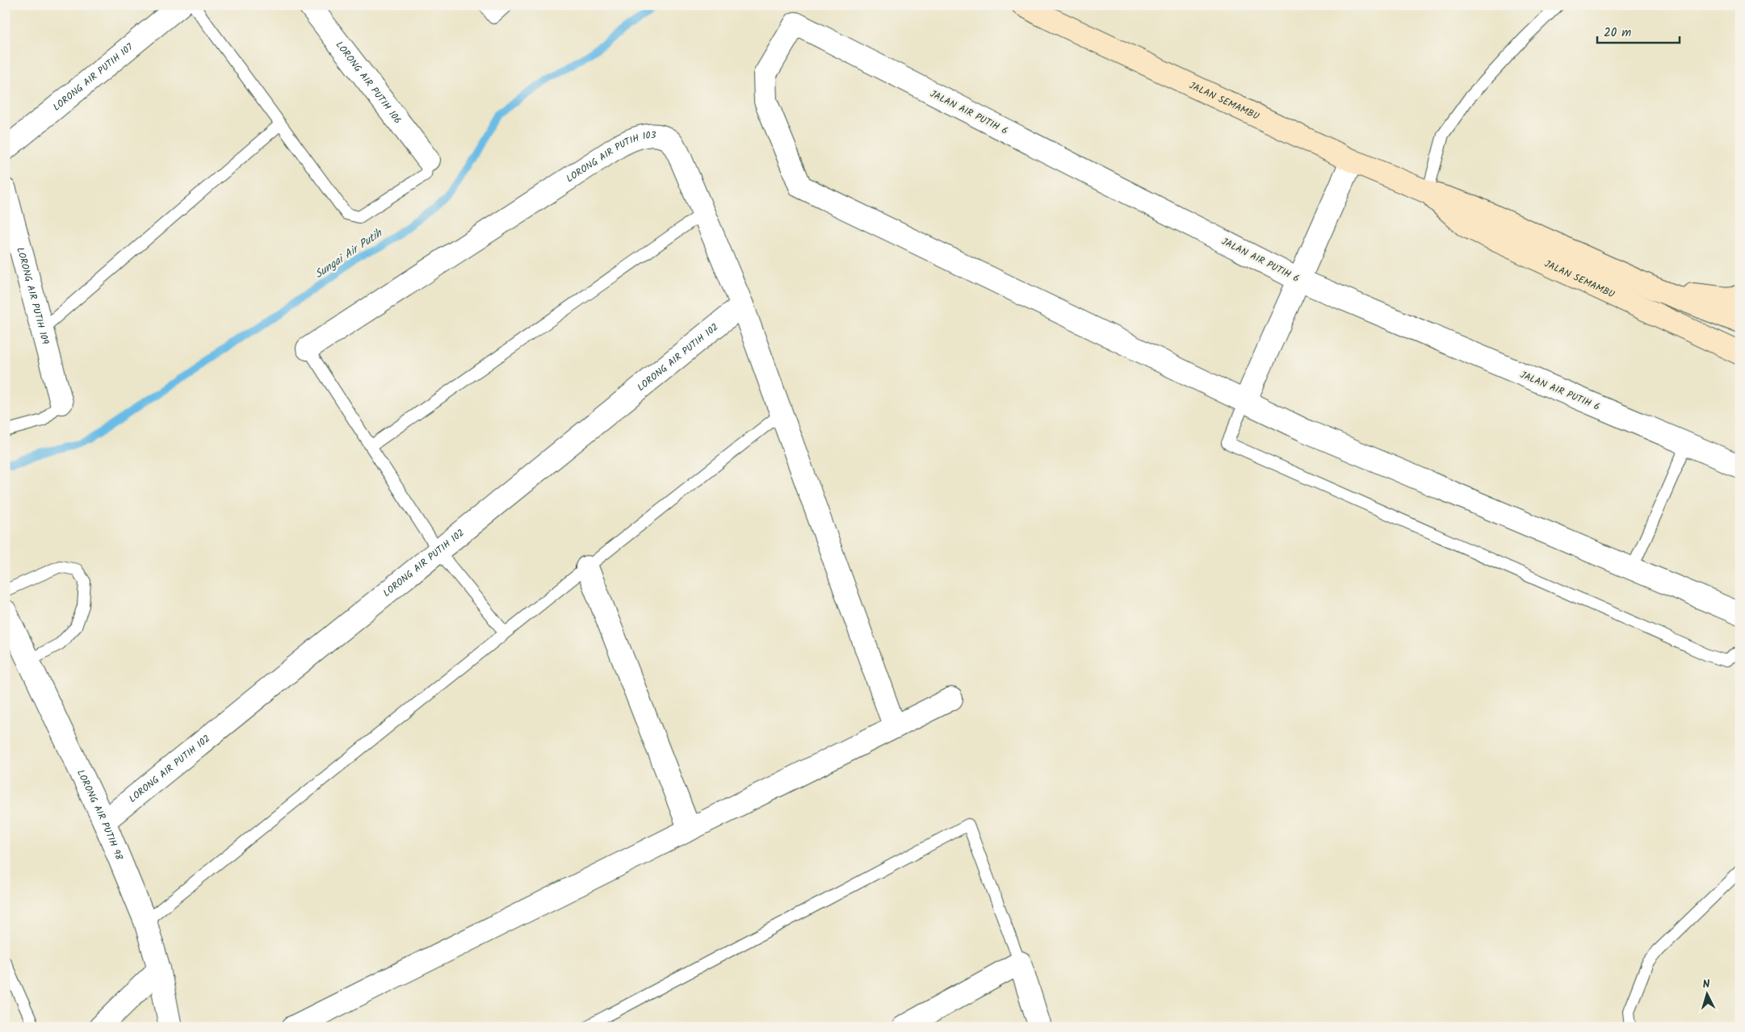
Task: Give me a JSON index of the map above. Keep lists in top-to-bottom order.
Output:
{
  "streets": {
    "main road": ["JALAN SEMAMBU"],
    "street": [
      "LORONG AIR PUTIH 107",
      "LORONG AIR PUTIH 106",
      "JALAN AIR PUTIH 6",
      "LORONG AIR PUTIH 103",
      "LORONG AIR PUTIH 109",
      "LORONG AIR PUTIH 102",
      "LORONG AIR PUTIH 98"
    ]
  },
  "crossings": [
    ["LORONG AIR PUTIH 103", "LORONG AIR PUTIH 102"],
    ["LORONG AIR PUTIH 102", "LORONG AIR PUTIH 98"]
  ],
  "water": ["Sungai Air Putih"],
  "scale_bar": "20 m",
  "north": "top"
}
